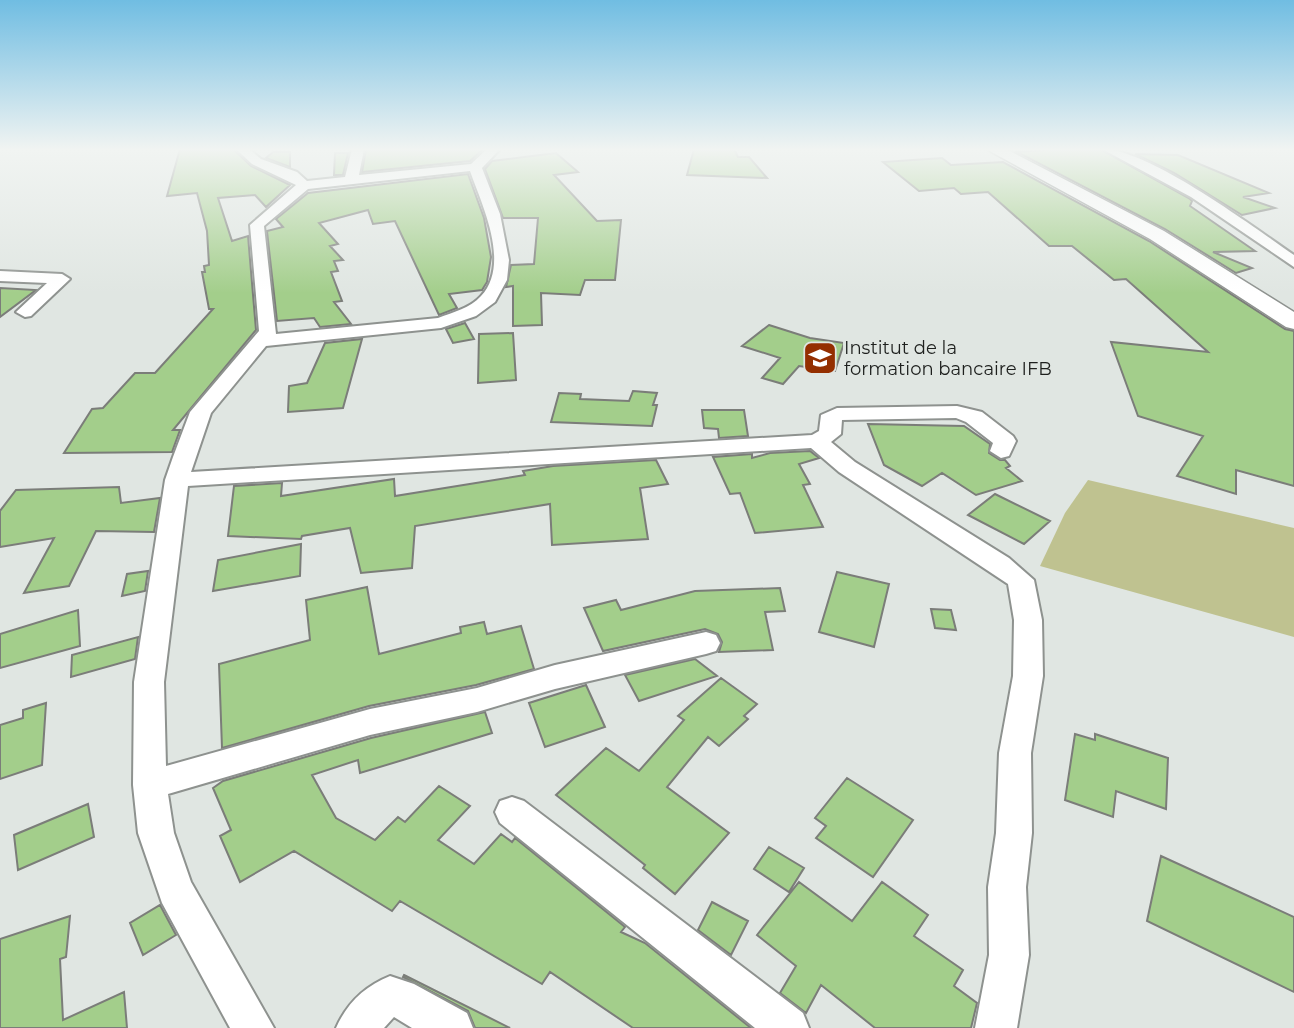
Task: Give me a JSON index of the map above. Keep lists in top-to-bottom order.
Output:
{
  "places": {
    "school or university": ["Institut de la formation bancaire IFB"]
  }
}
